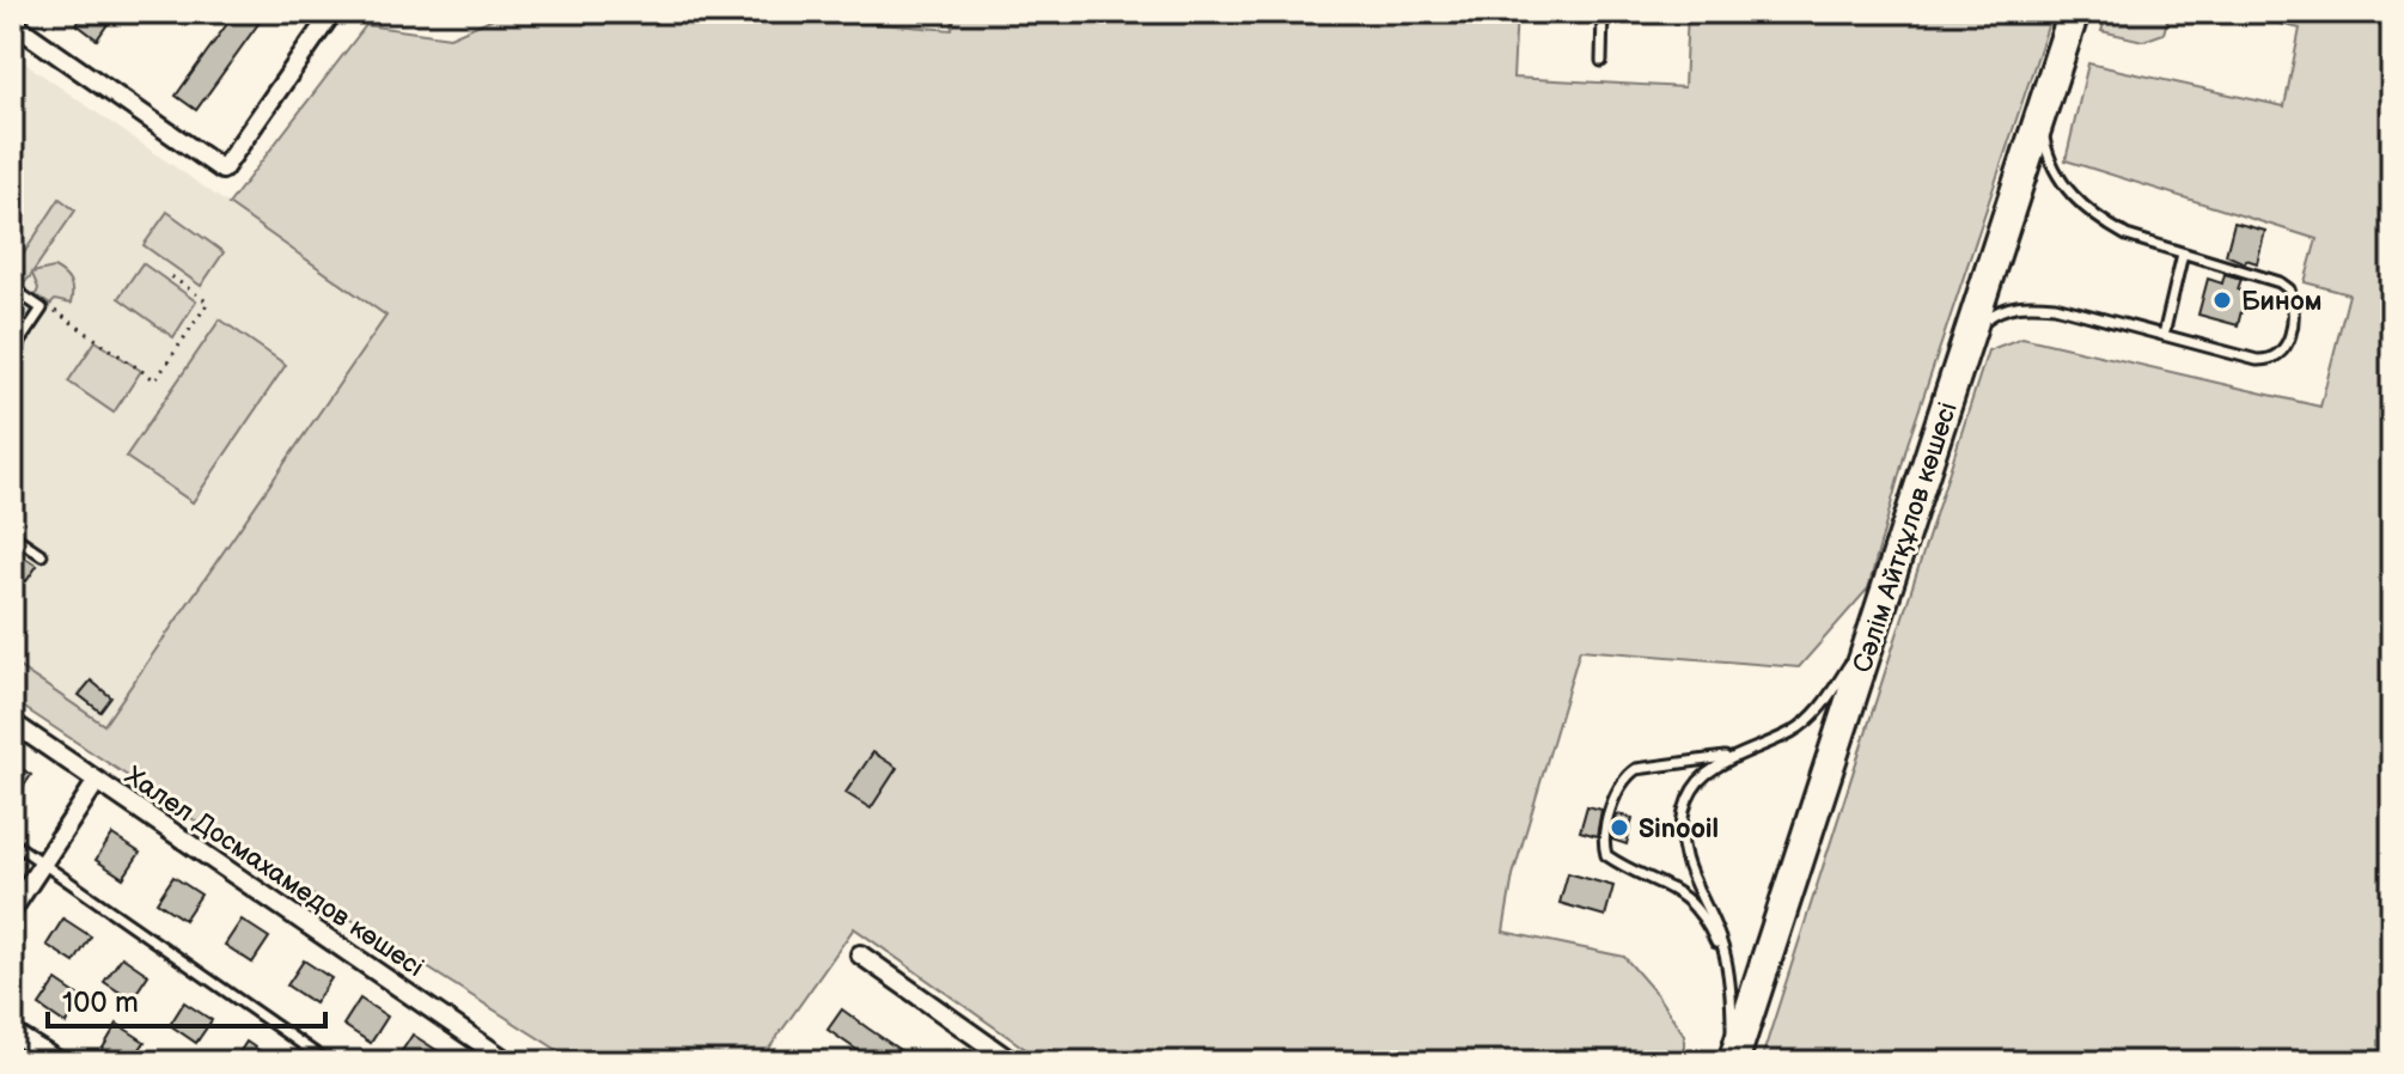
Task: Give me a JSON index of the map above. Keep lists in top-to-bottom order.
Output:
{
  "streets": {
    "highway": ["Сәлім Айтқұлов көшесі"],
    "street": ["Халел Досмахамедов көшесі"]
  },
  "places": ["Бином", "Sinooil"],
  "scale_bar": "100 m"
}
